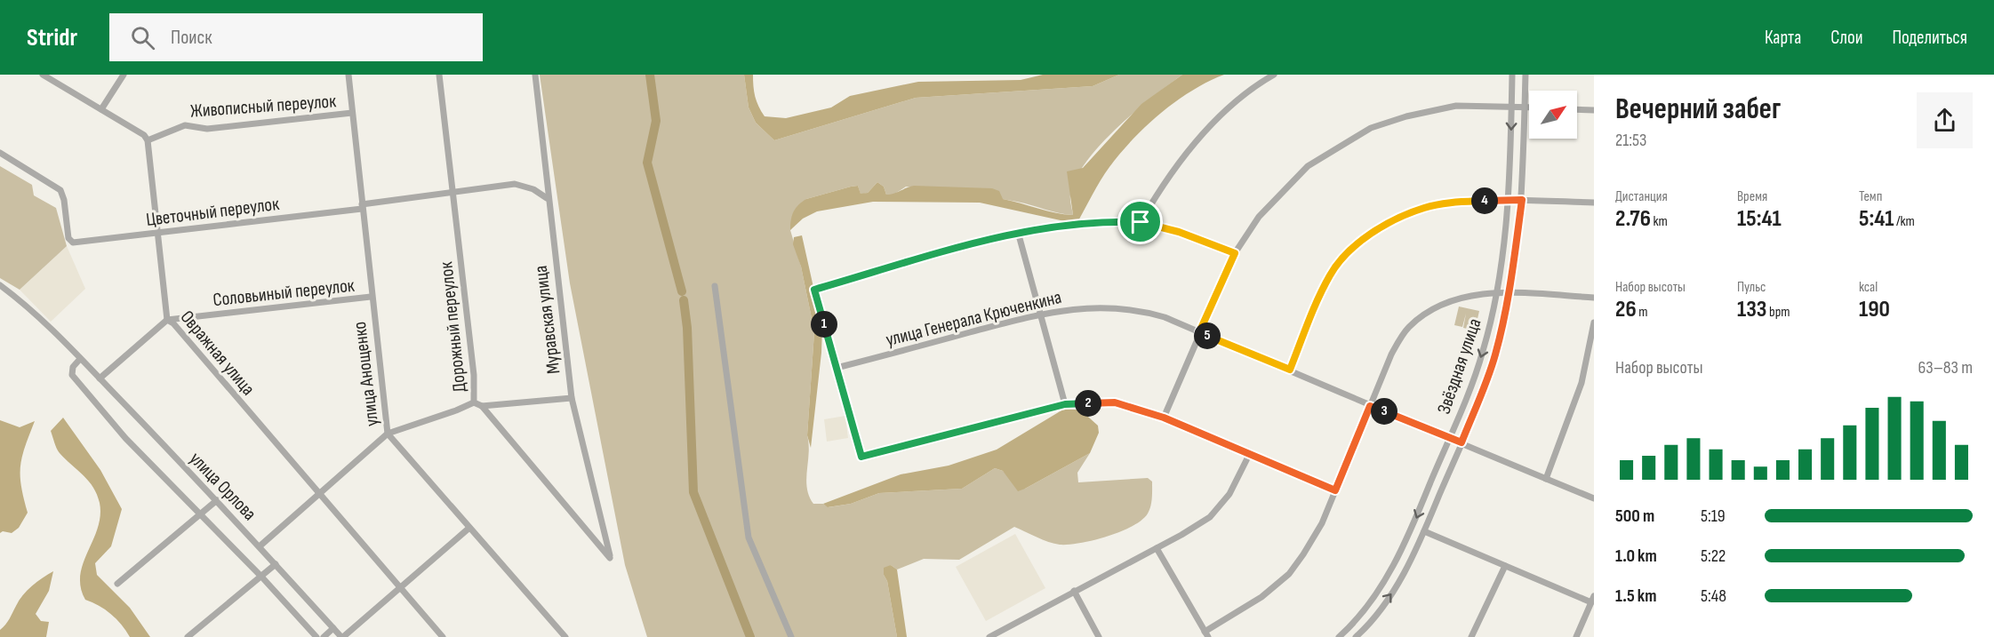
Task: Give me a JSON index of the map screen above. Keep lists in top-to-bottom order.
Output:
{
  "streets": {
    "street": [
      "Живописный переулок",
      "Цветочный переулок",
      "Соловьиный переулок",
      "улица Генерала Крюченкина",
      "Муравская улица",
      "Дорожный переулок",
      "Овражная улица",
      "Звёздная улица",
      "улица Анощенко",
      "улица Орлова"
    ]
  },
  "crossings": [
    ["Живописный переулок", "Овражная улица"],
    ["Живописный переулок", "улица Анощенко"],
    ["Цветочный переулок", "Муравская улица"],
    ["Цветочный переулок", "Дорожный переулок"],
    ["Цветочный переулок", "Овражная улица"],
    ["Цветочный переулок", "улица Анощенко"],
    ["Соловьиный переулок", "Овражная улица"],
    ["Соловьиный переулок", "улица Анощенко"],
    ["улица Генерала Крюченкина", "Звёздная улица"],
    ["Муравская улица", "Дорожный переулок"]
  ],
  "north": "top right",
  "page": {
    "header": "Stridr",
    "search": "Поиск",
    "nav": ["Карта", "Слои", "Поделиться"],
    "heading": ["Вечерний забег", "21:53"],
    "stats": [
      ["Дистанция", "2.76 km"],
      ["Время", "15:41"],
      ["Темп", "5:41 /km"],
      ["Набор высоты", "26 m"],
      ["Пульс", "133 bpm"],
      ["kcal", "190"]
    ],
    "pins": [
      "4",
      "1",
      "5",
      "2",
      "3"
    ],
    "chart": ["Набор высоты", "63–83 m"],
    "list": [
      {
        "name": "500 m",
        "note": "5:19"
      },
      {
        "name": "1.0 km",
        "note": "5:22"
      },
      {
        "name": "1.5 km",
        "note": "5:48"
      }
    ]
  }
}
